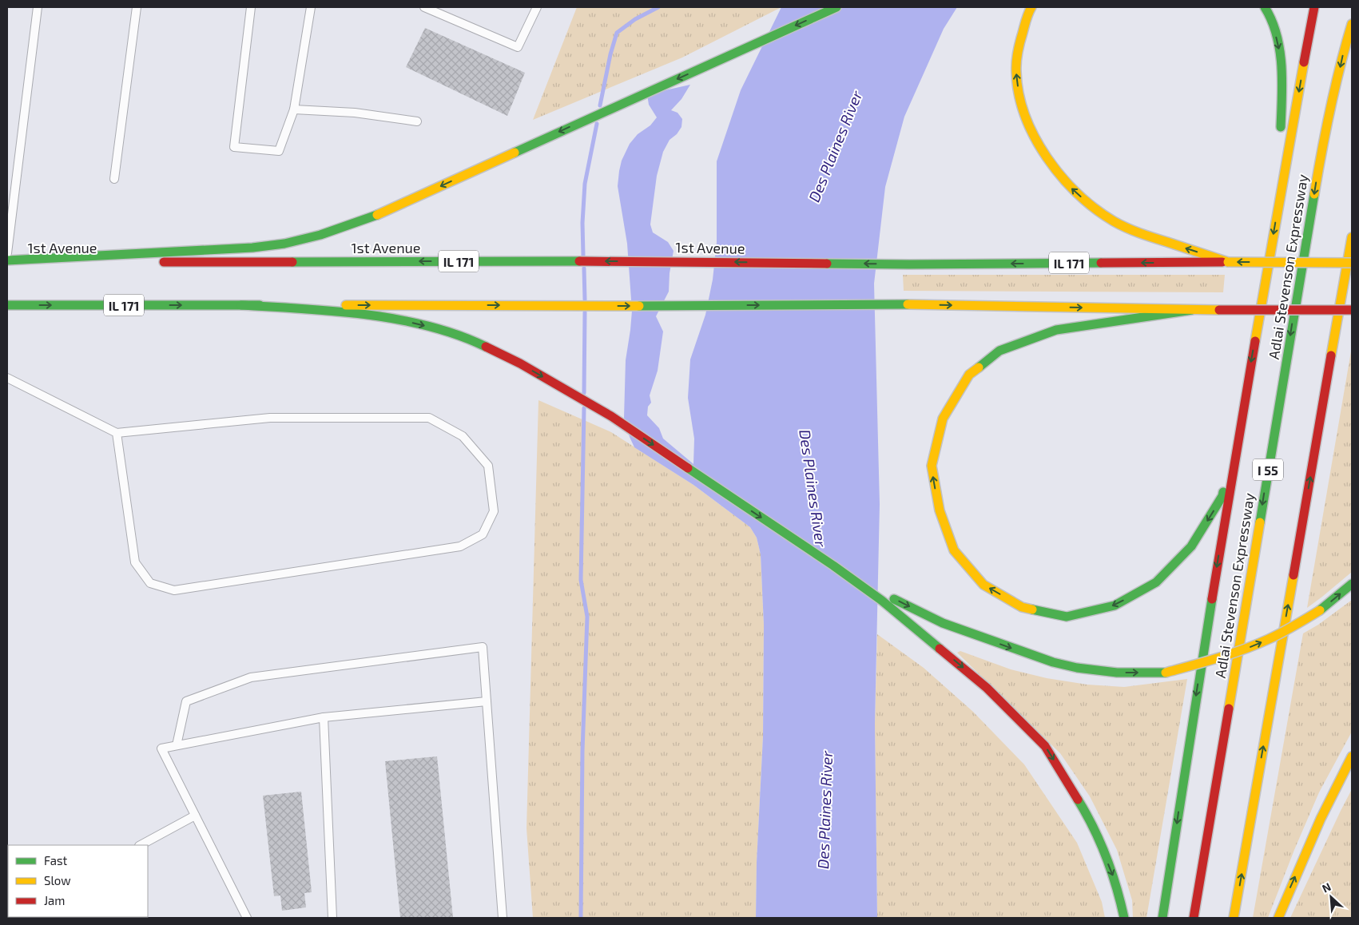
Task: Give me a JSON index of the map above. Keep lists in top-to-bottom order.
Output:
{
  "streets": {
    "main road": [
      "1st Avenue",
      "IL 171",
      "Adlai Stevenson Expressway",
      "I 55"
    ]
  },
  "crossings": [
    ["1st Avenue", "IL 171"]
  ],
  "water": ["Des Plaines River"],
  "legend": ["Fast", "Slow", "Jam"],
  "north": "top left"
}
